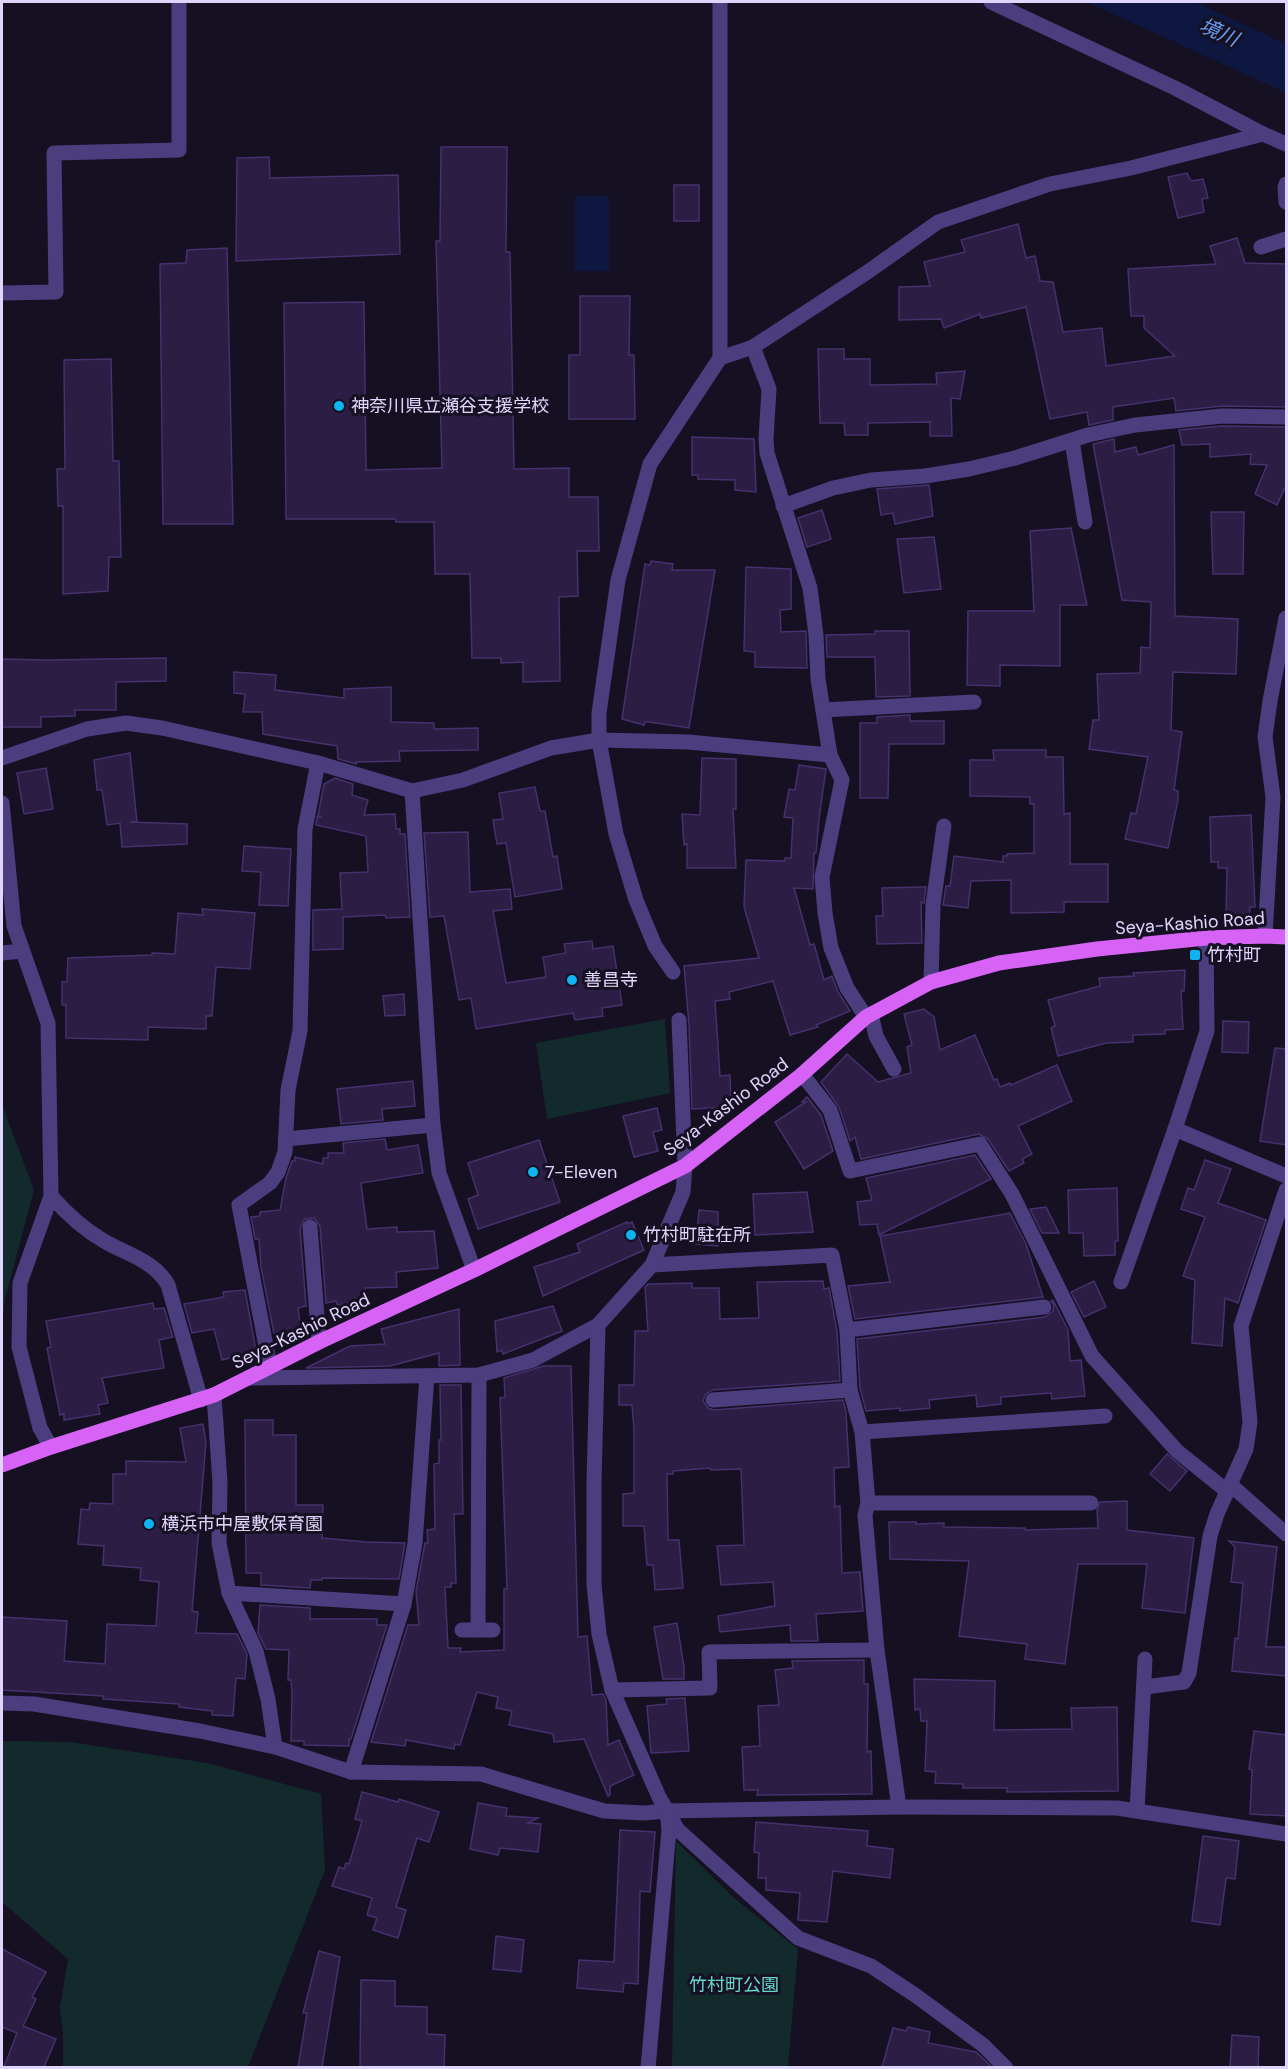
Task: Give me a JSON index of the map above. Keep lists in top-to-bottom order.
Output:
{
  "streets": {
    "main road": ["Seya-Kashio Road"]
  },
  "water": ["境川"],
  "parks": ["竹村町公園"],
  "places": {
    "other": [
      "神奈川県立瀬谷支援学校",
      "善昌寺",
      "7-Eleven",
      "竹村町駐在所",
      "横浜市中屋敷保育園"
    ],
    "transit": ["竹村町"]
  }
}
